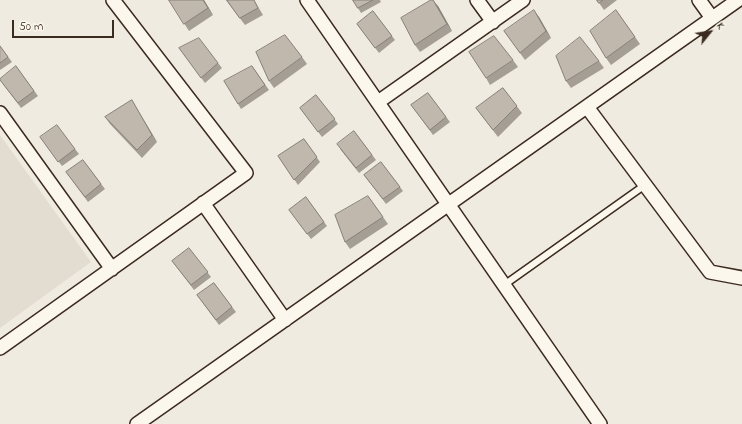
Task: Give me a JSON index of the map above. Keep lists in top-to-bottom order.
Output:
{
  "scale_bar": "50 m",
  "north": "top right"
}
